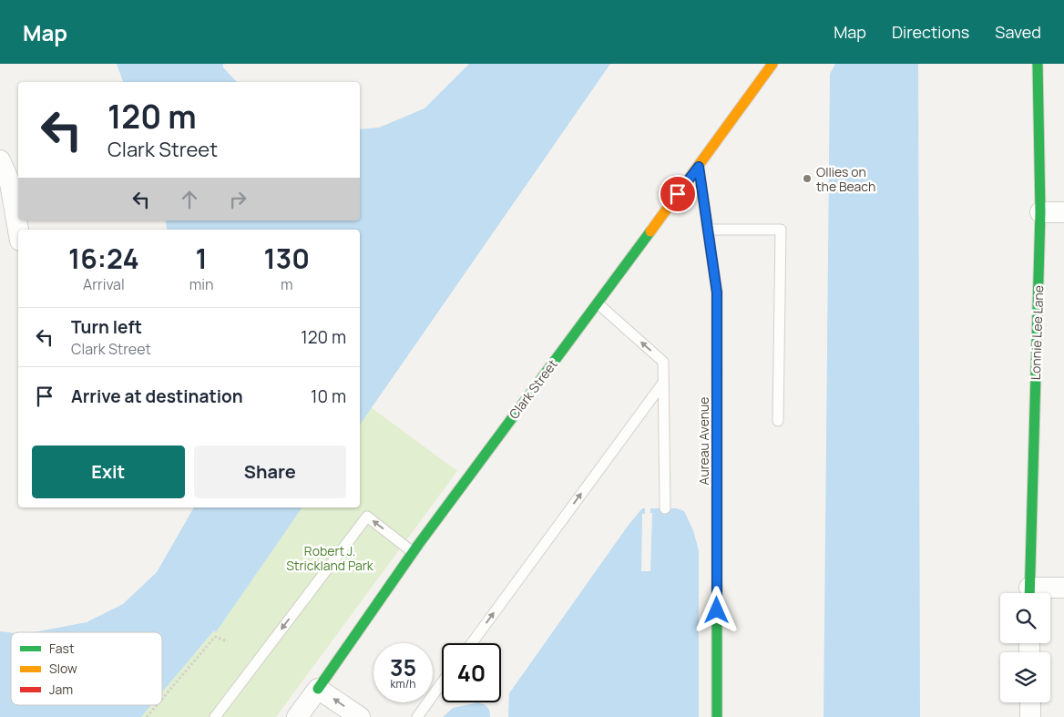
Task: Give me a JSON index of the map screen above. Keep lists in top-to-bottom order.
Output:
{
  "streets": {
    "street": ["Lonnie Lee Lane", "Clark Street", "Aureau Avenue"]
  },
  "crossings": [
    ["Clark Street", "Aureau Avenue"]
  ],
  "parks": ["Robert J. Strickland Park"],
  "places": ["Ollies on the Beach"],
  "legend": ["Fast", "Slow", "Jam"],
  "page": {
    "header": "Map",
    "nav": ["Map", "Directions", "Saved"],
    "turn": ["120 m", "Clark Street"],
    "eta": [
      "16:24",
      "Arrival",
      "1",
      "min",
      "130",
      "m"
    ],
    "list": [
      {
        "name": "Turn left",
        "note": "Clark Street",
        "value": "120 m"
      },
      {
        "name": "Arrive at destination",
        "value": "10 m"
      }
    ],
    "buttons": ["Exit", "Share"],
    "speed": "35 km/h",
    "limit": "40"
  }
}
